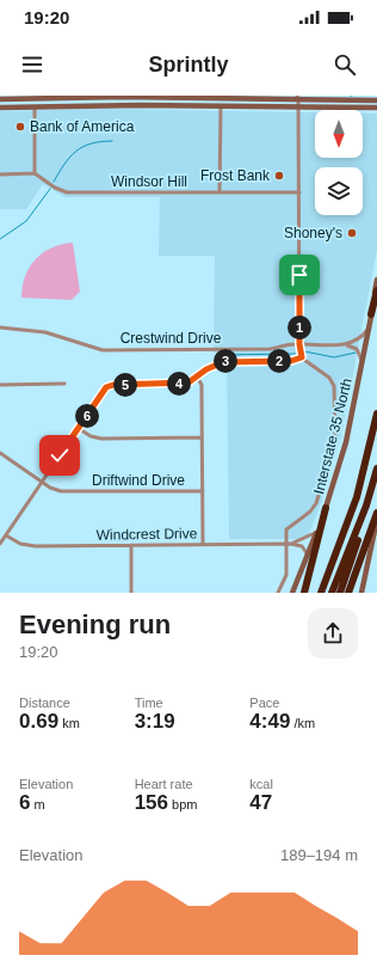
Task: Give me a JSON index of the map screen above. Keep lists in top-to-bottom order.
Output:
{
  "streets": {
    "main road": ["Interstate 35 North"],
    "street": [
      "Windsor Hill",
      "Crestwind Drive",
      "Driftwind Drive",
      "Windcrest Drive"
    ]
  },
  "crossings": [
    ["Crestwind Drive", "Interstate 35 North"],
    ["Interstate 35 North", "Windcrest Drive"]
  ],
  "places": ["Bank of America", "Frost Bank", "Shoney's"],
  "north": "bottom",
  "page": {
    "status": "19:20",
    "header": "Sprintly",
    "pins": [
      "1",
      "2",
      "3",
      "4",
      "5",
      "6"
    ],
    "heading": ["Evening run", "19:20"],
    "stats": [
      ["Distance", "0.69 km"],
      ["Time", "3:19"],
      ["Pace", "4:49 /km"],
      ["Elevation", "6 m"],
      ["Heart rate", "156 bpm"],
      ["kcal", "47"]
    ],
    "chart": ["Elevation", "189–194 m"]
  }
}
